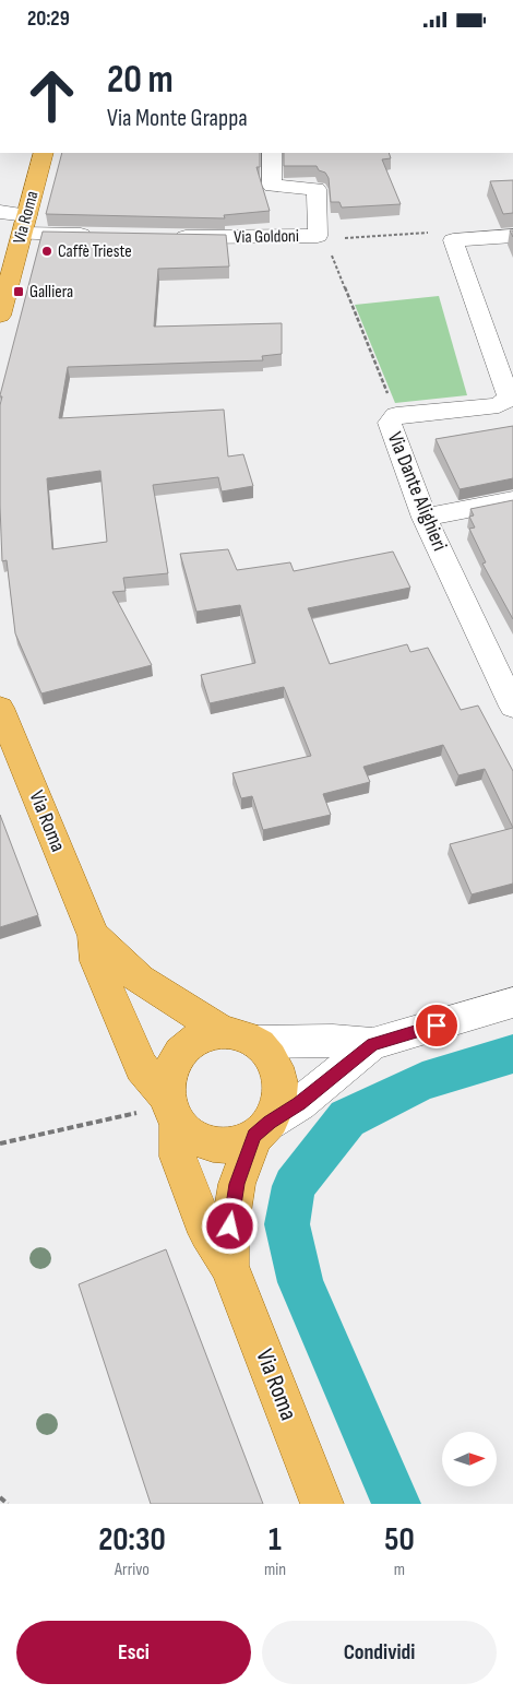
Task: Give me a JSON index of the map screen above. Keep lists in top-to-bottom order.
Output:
{
  "streets": {
    "main road": ["Via Roma"],
    "street": ["Via Goldoni", "Via Dante Alighieri"]
  },
  "places": {
    "other": ["Caffè Trieste"],
    "transit": ["Galliera"]
  },
  "north": "right",
  "page": {
    "status": "20:29",
    "turn": ["20 m", "Via Monte Grappa"],
    "eta": [
      "20:30",
      "Arrivo",
      "1",
      "min",
      "50",
      "m"
    ],
    "buttons": ["Esci", "Condividi"]
  }
}
